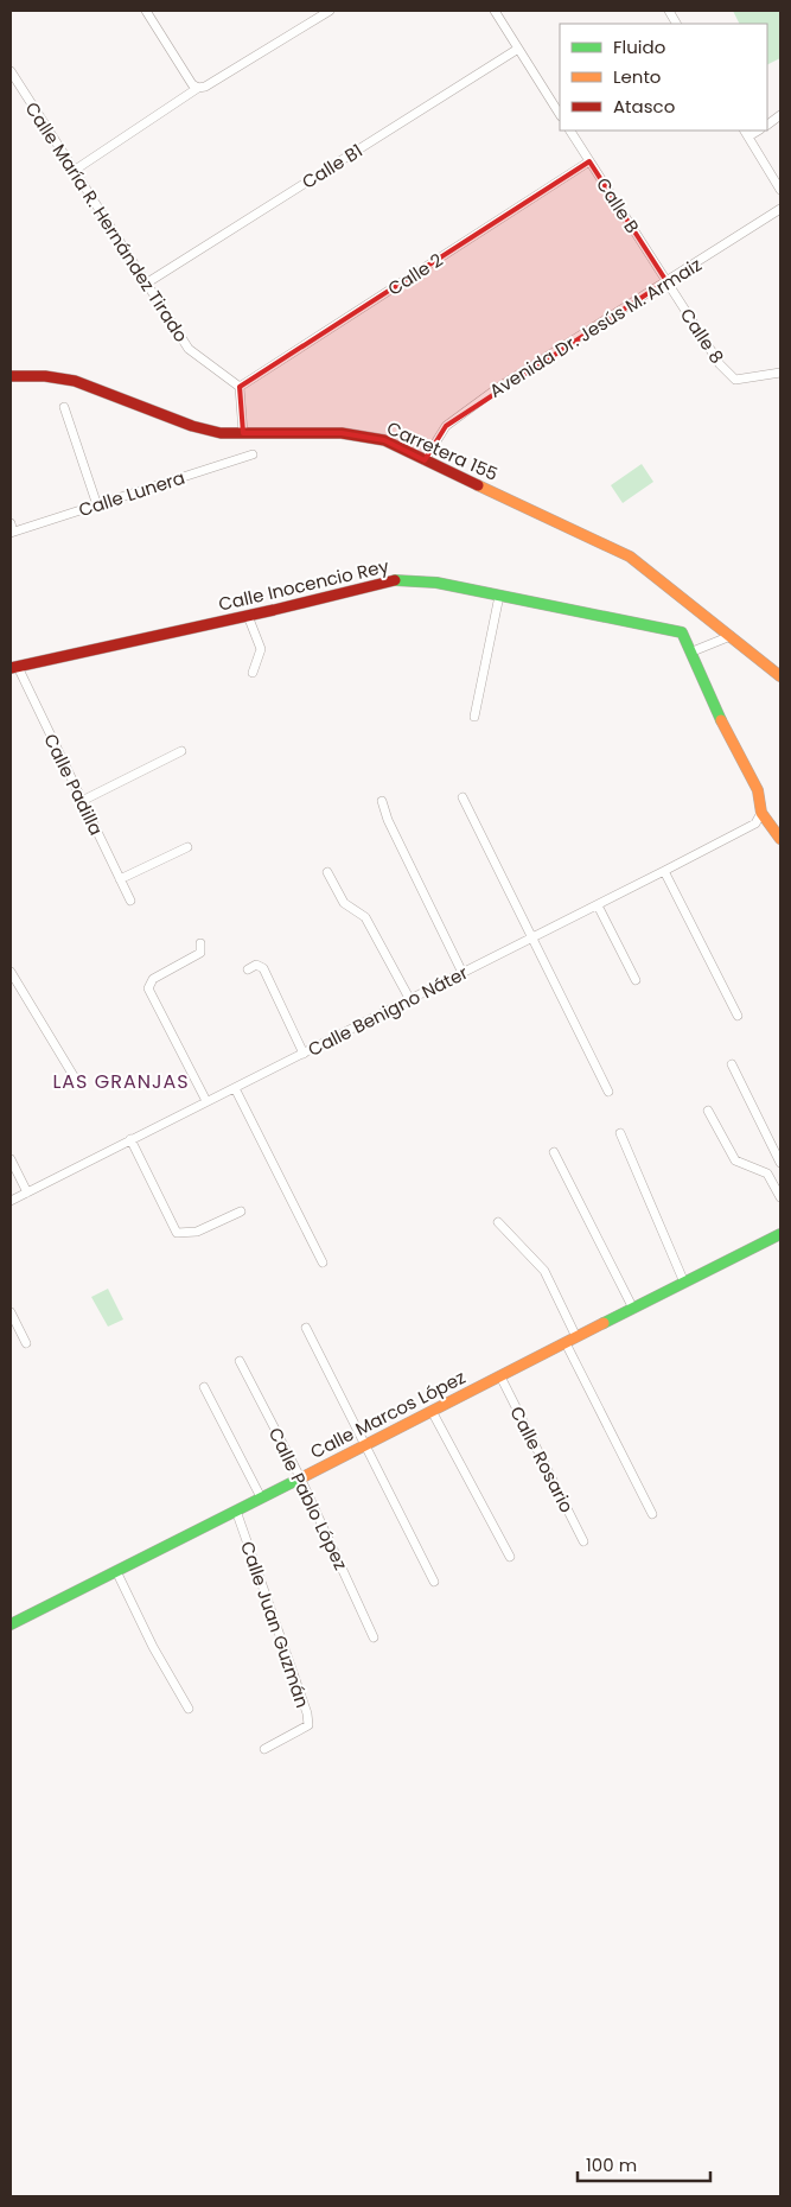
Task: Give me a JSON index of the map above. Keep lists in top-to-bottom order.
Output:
{
  "streets": {
    "street": [
      "Calle B1",
      "Calle B",
      "Calle María R. Hernández Tirado",
      "Calle 2",
      "Avenida Dr. Jesús M. Armaiz",
      "Calle 8",
      "Carretera 155",
      "Calle Lunera",
      "Calle Inocencio Rey",
      "Calle Padilla",
      "Calle Benigno Náter",
      "Calle Marcos López",
      "Calle Rosario",
      "Calle Pablo López",
      "Calle Juan Guzmán"
    ]
  },
  "crossings": [
    ["Calle B1", "Calle María R. Hernández Tirado"],
    ["Calle B", "Calle 2"],
    ["Calle B", "Avenida Dr. Jesús M. Armaiz"],
    ["Calle B", "Calle 8"],
    ["Calle María R. Hernández Tirado", "Calle 2"],
    ["Avenida Dr. Jesús M. Armaiz", "Calle 8"],
    ["Avenida Dr. Jesús M. Armaiz", "Carretera 155"],
    ["Calle Inocencio Rey", "Calle Padilla"],
    ["Calle Marcos López", "Calle Rosario"],
    ["Calle Marcos López", "Calle Pablo López"],
    ["Calle Marcos López", "Calle Juan Guzmán"]
  ],
  "districts": ["LAS GRANJAS"],
  "legend": ["Fluido", "Lento", "Atasco"],
  "scale_bar": "100 m"
}
